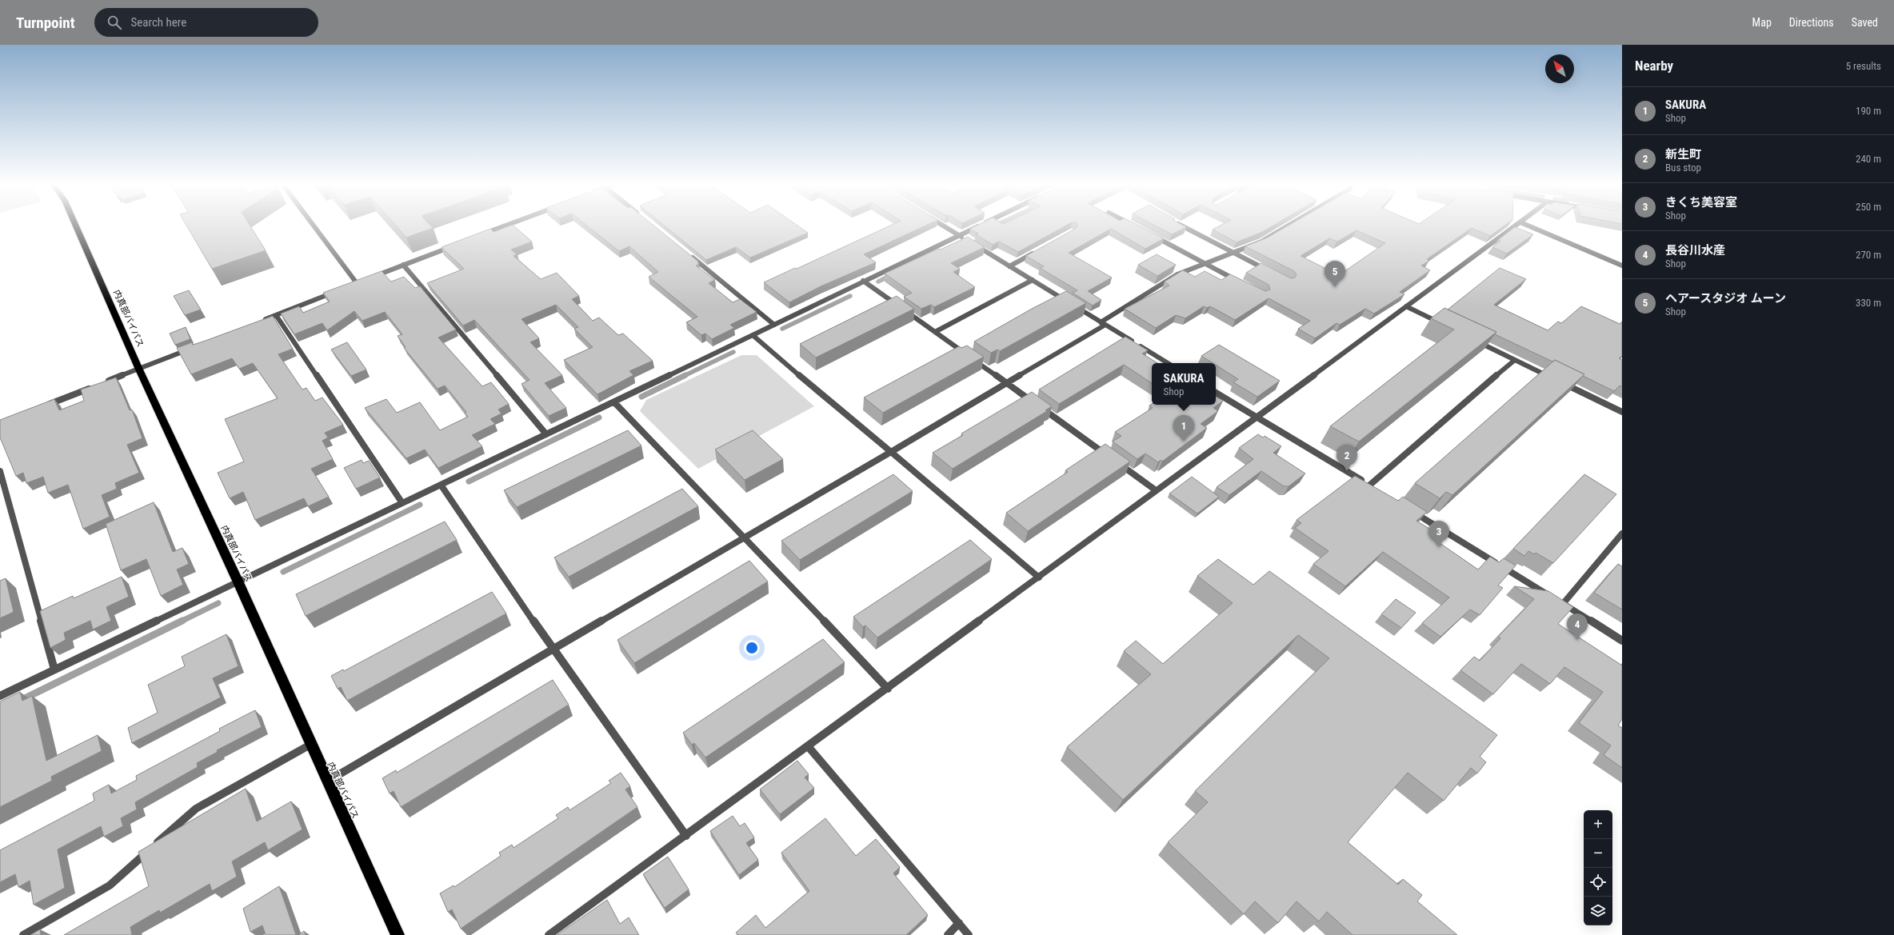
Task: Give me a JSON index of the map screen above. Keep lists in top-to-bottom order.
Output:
{
  "streets": {
    "highway": ["内真部バイパス"]
  },
  "north": "top left",
  "page": {
    "header": "Turnpoint",
    "search": "Search here",
    "nav": ["Map", "Directions", "Saved"],
    "heading": ["Nearby", "5 results"],
    "list": [
      {
        "mark": "1",
        "name": "SAKURA",
        "note": "Shop",
        "value": "190 m"
      },
      {
        "mark": "2",
        "name": "新生町",
        "note": "Bus stop",
        "value": "240 m"
      },
      {
        "mark": "3",
        "name": "きくち美容室",
        "note": "Shop",
        "value": "250 m"
      },
      {
        "mark": "4",
        "name": "長谷川水産",
        "note": "Shop",
        "value": "270 m"
      },
      {
        "mark": "5",
        "name": "ヘアースタジオ ムーン",
        "note": "Shop",
        "value": "330 m"
      }
    ],
    "pins": [
      "5",
      "1",
      "2",
      "3",
      "4"
    ],
    "popup": ["SAKURA", "Shop"],
    "map_buttons": ["+", "−"]
  }
}
